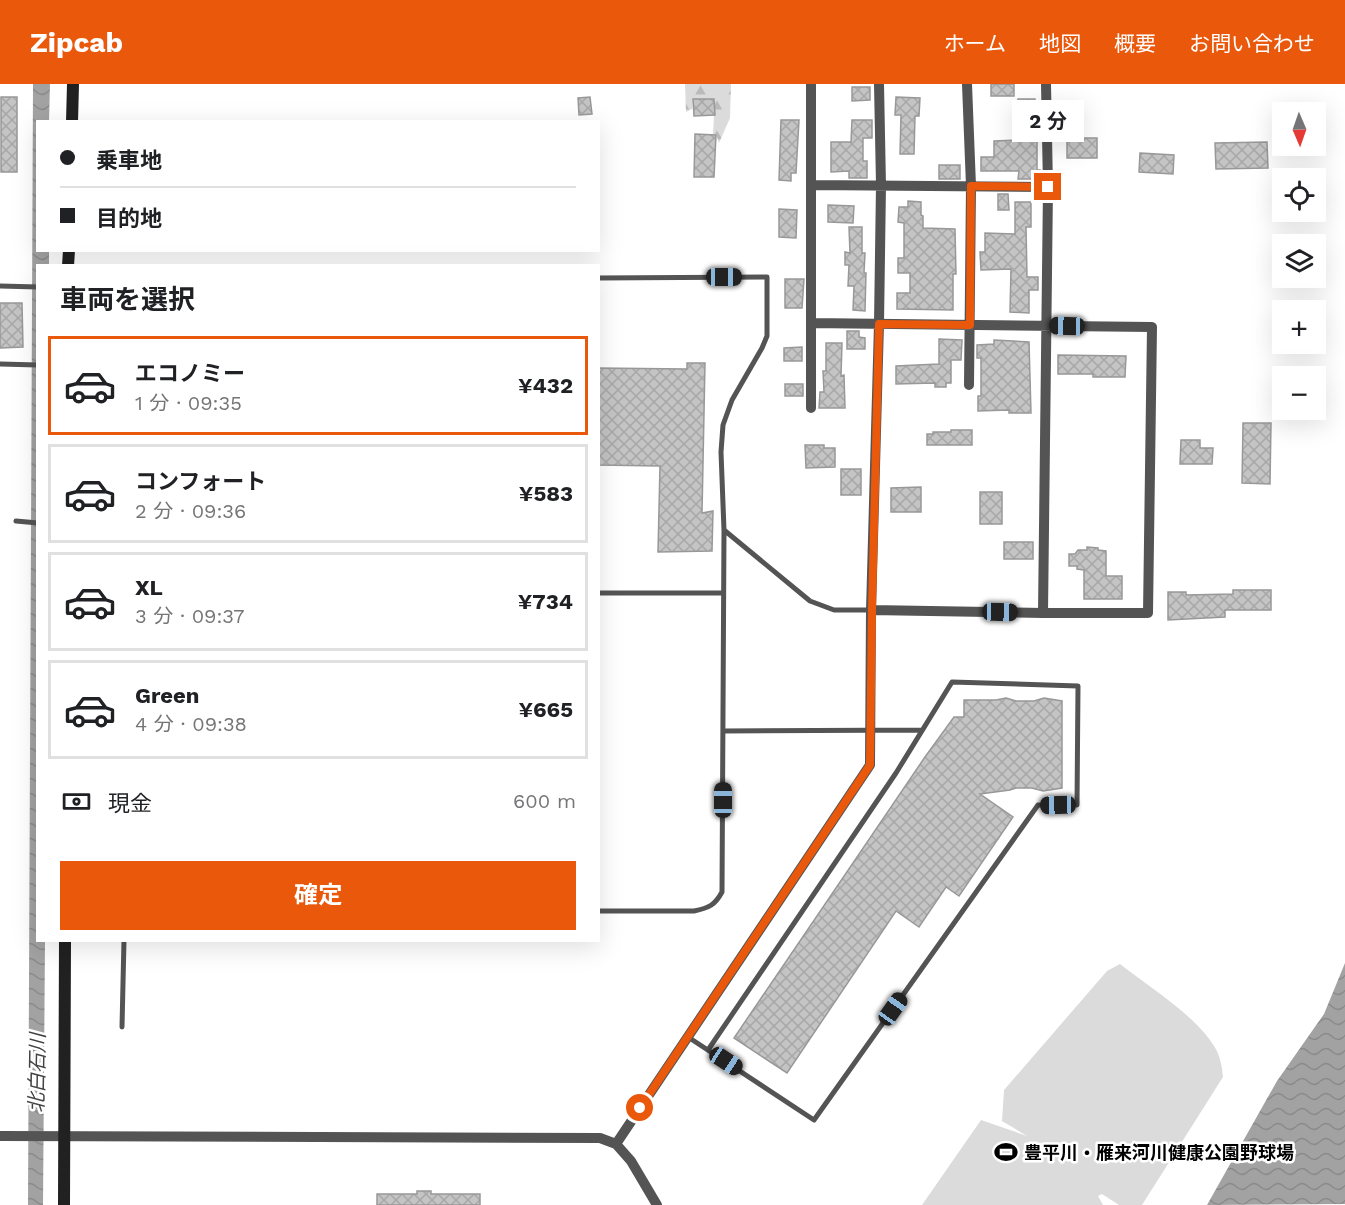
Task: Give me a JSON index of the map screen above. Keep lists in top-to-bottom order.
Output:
{
  "water": ["北白石川"],
  "places": {
    "sports": ["豊平川・雁来河川健康公園野球場"]
  },
  "north": "bottom",
  "page": {
    "header": "Zipcab",
    "nav": [
      "ホーム",
      "地図",
      "概要",
      "お問い合わせ"
    ],
    "bubble": "2 分",
    "map_buttons": ["+", "−"],
    "banner": ["乗車地", "目的地"],
    "heading": "車両を選択",
    "list": [
      {
        "name": "エコノミー",
        "note": "1 分 · 09:35",
        "value": "¥432"
      },
      {
        "name": "コンフォート",
        "note": "2 分 · 09:36",
        "value": "¥583"
      },
      {
        "name": "XL",
        "note": "3 分 · 09:37",
        "value": "¥734"
      },
      {
        "name": "Green",
        "note": "4 分 · 09:38",
        "value": "¥665"
      }
    ],
    "pay": ["現金", "600 m"],
    "buttons": "確定"
  }
}
